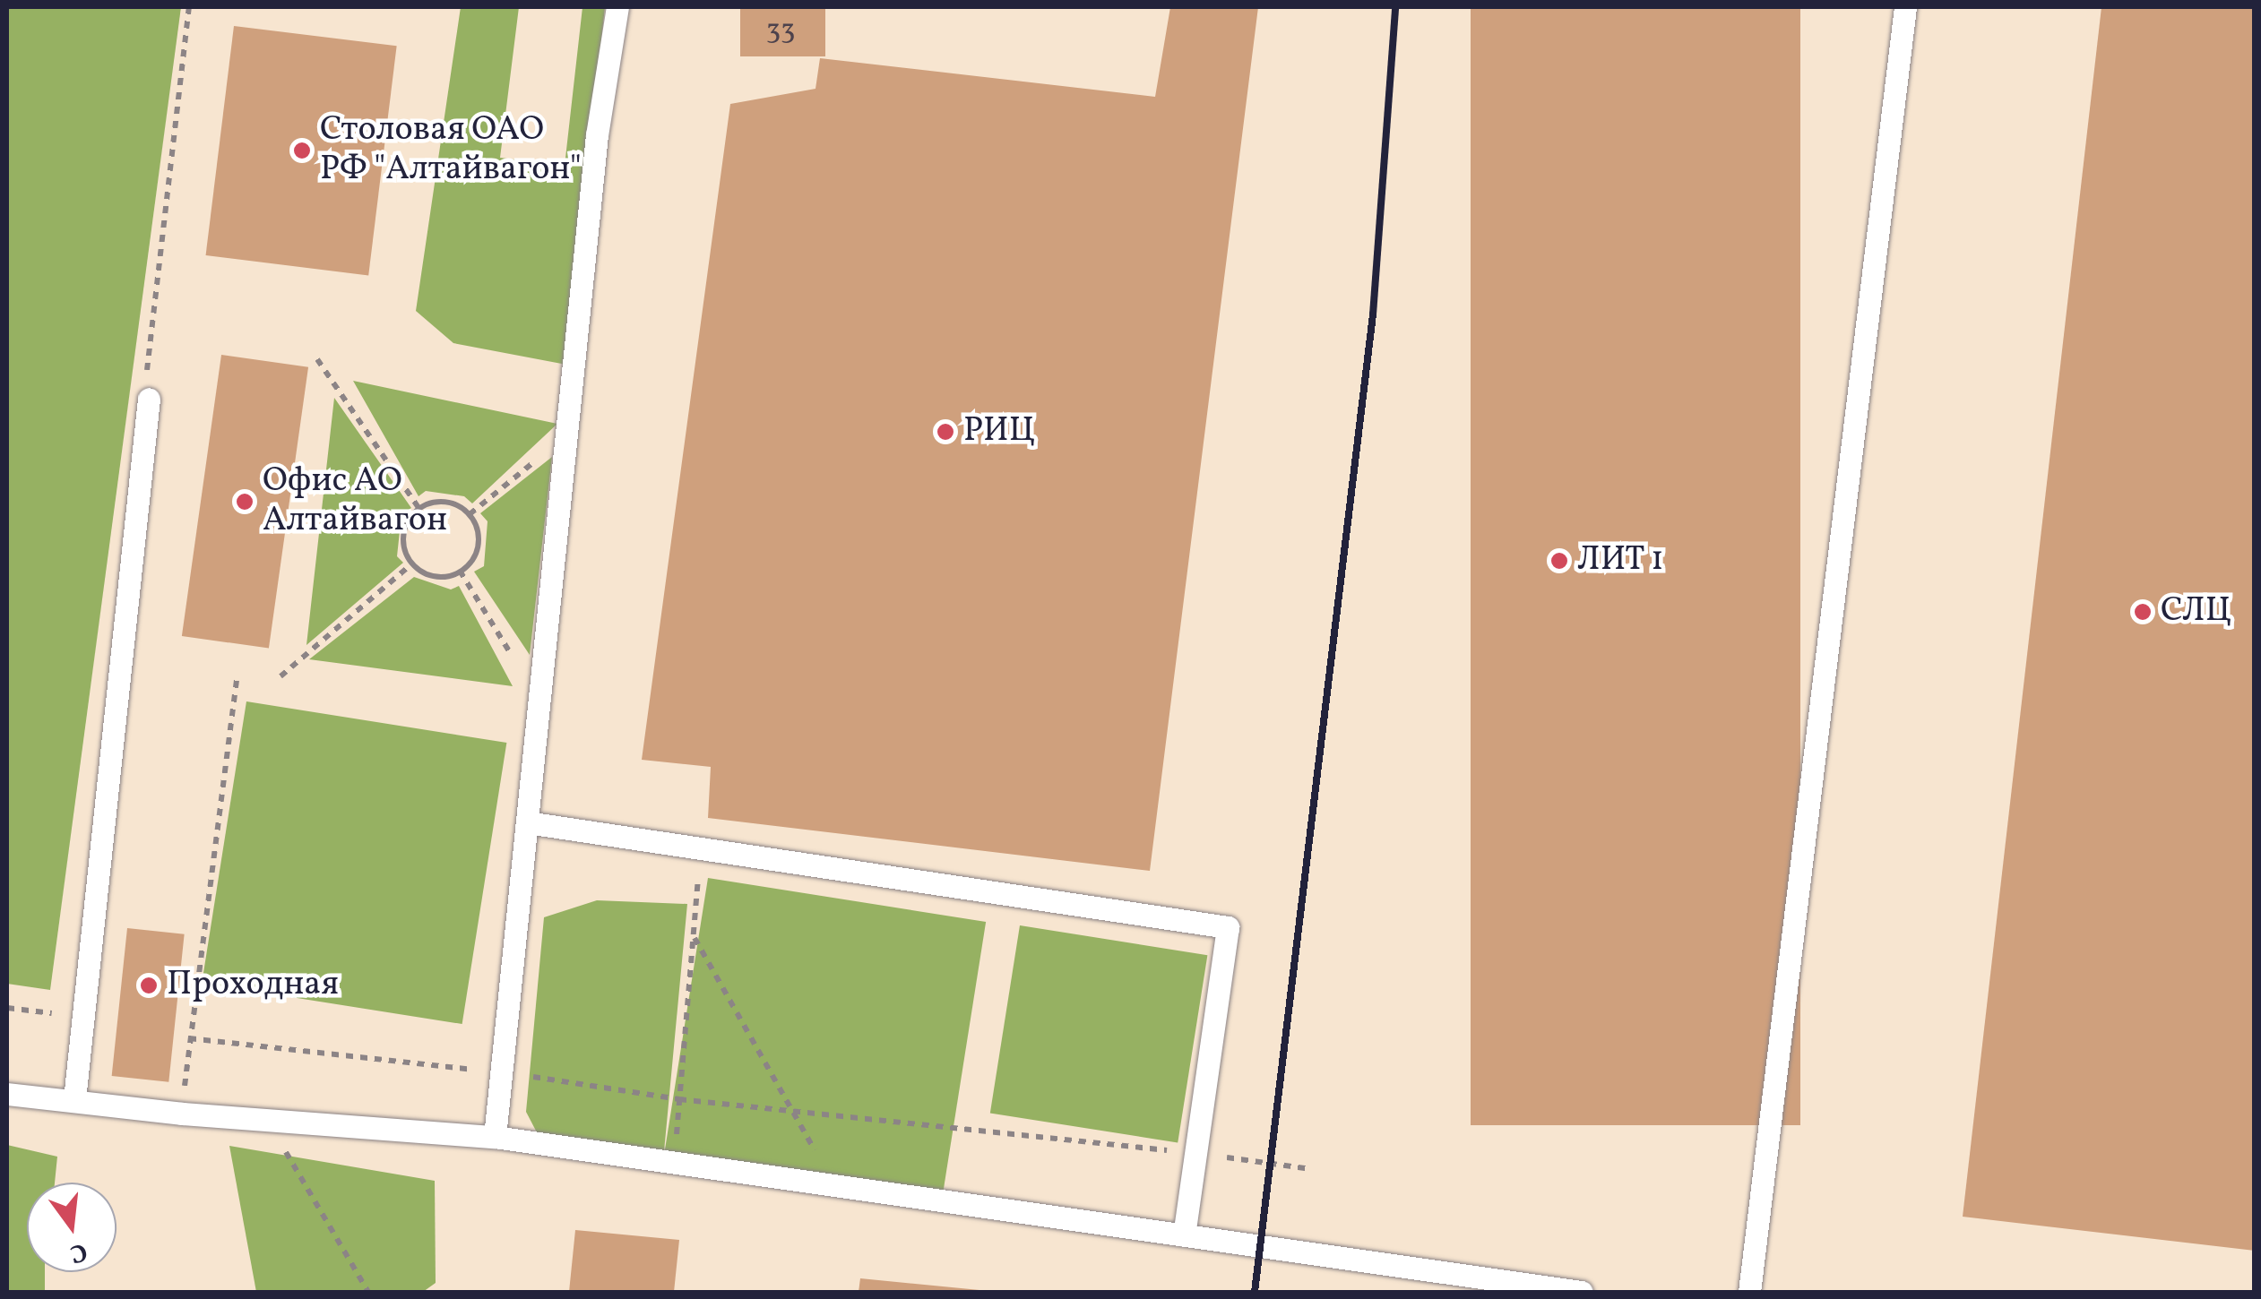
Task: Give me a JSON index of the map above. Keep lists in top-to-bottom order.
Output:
{
  "places": [
    "Столовая ОАО РФ \"Алтайвагон\"",
    "РИЦ",
    "Офис АО Алтайвагон",
    "ЛИТ 1",
    "СЛЦ",
    "Проходная"
  ],
  "house_numbers": ["33"],
  "north": "bottom"
}
